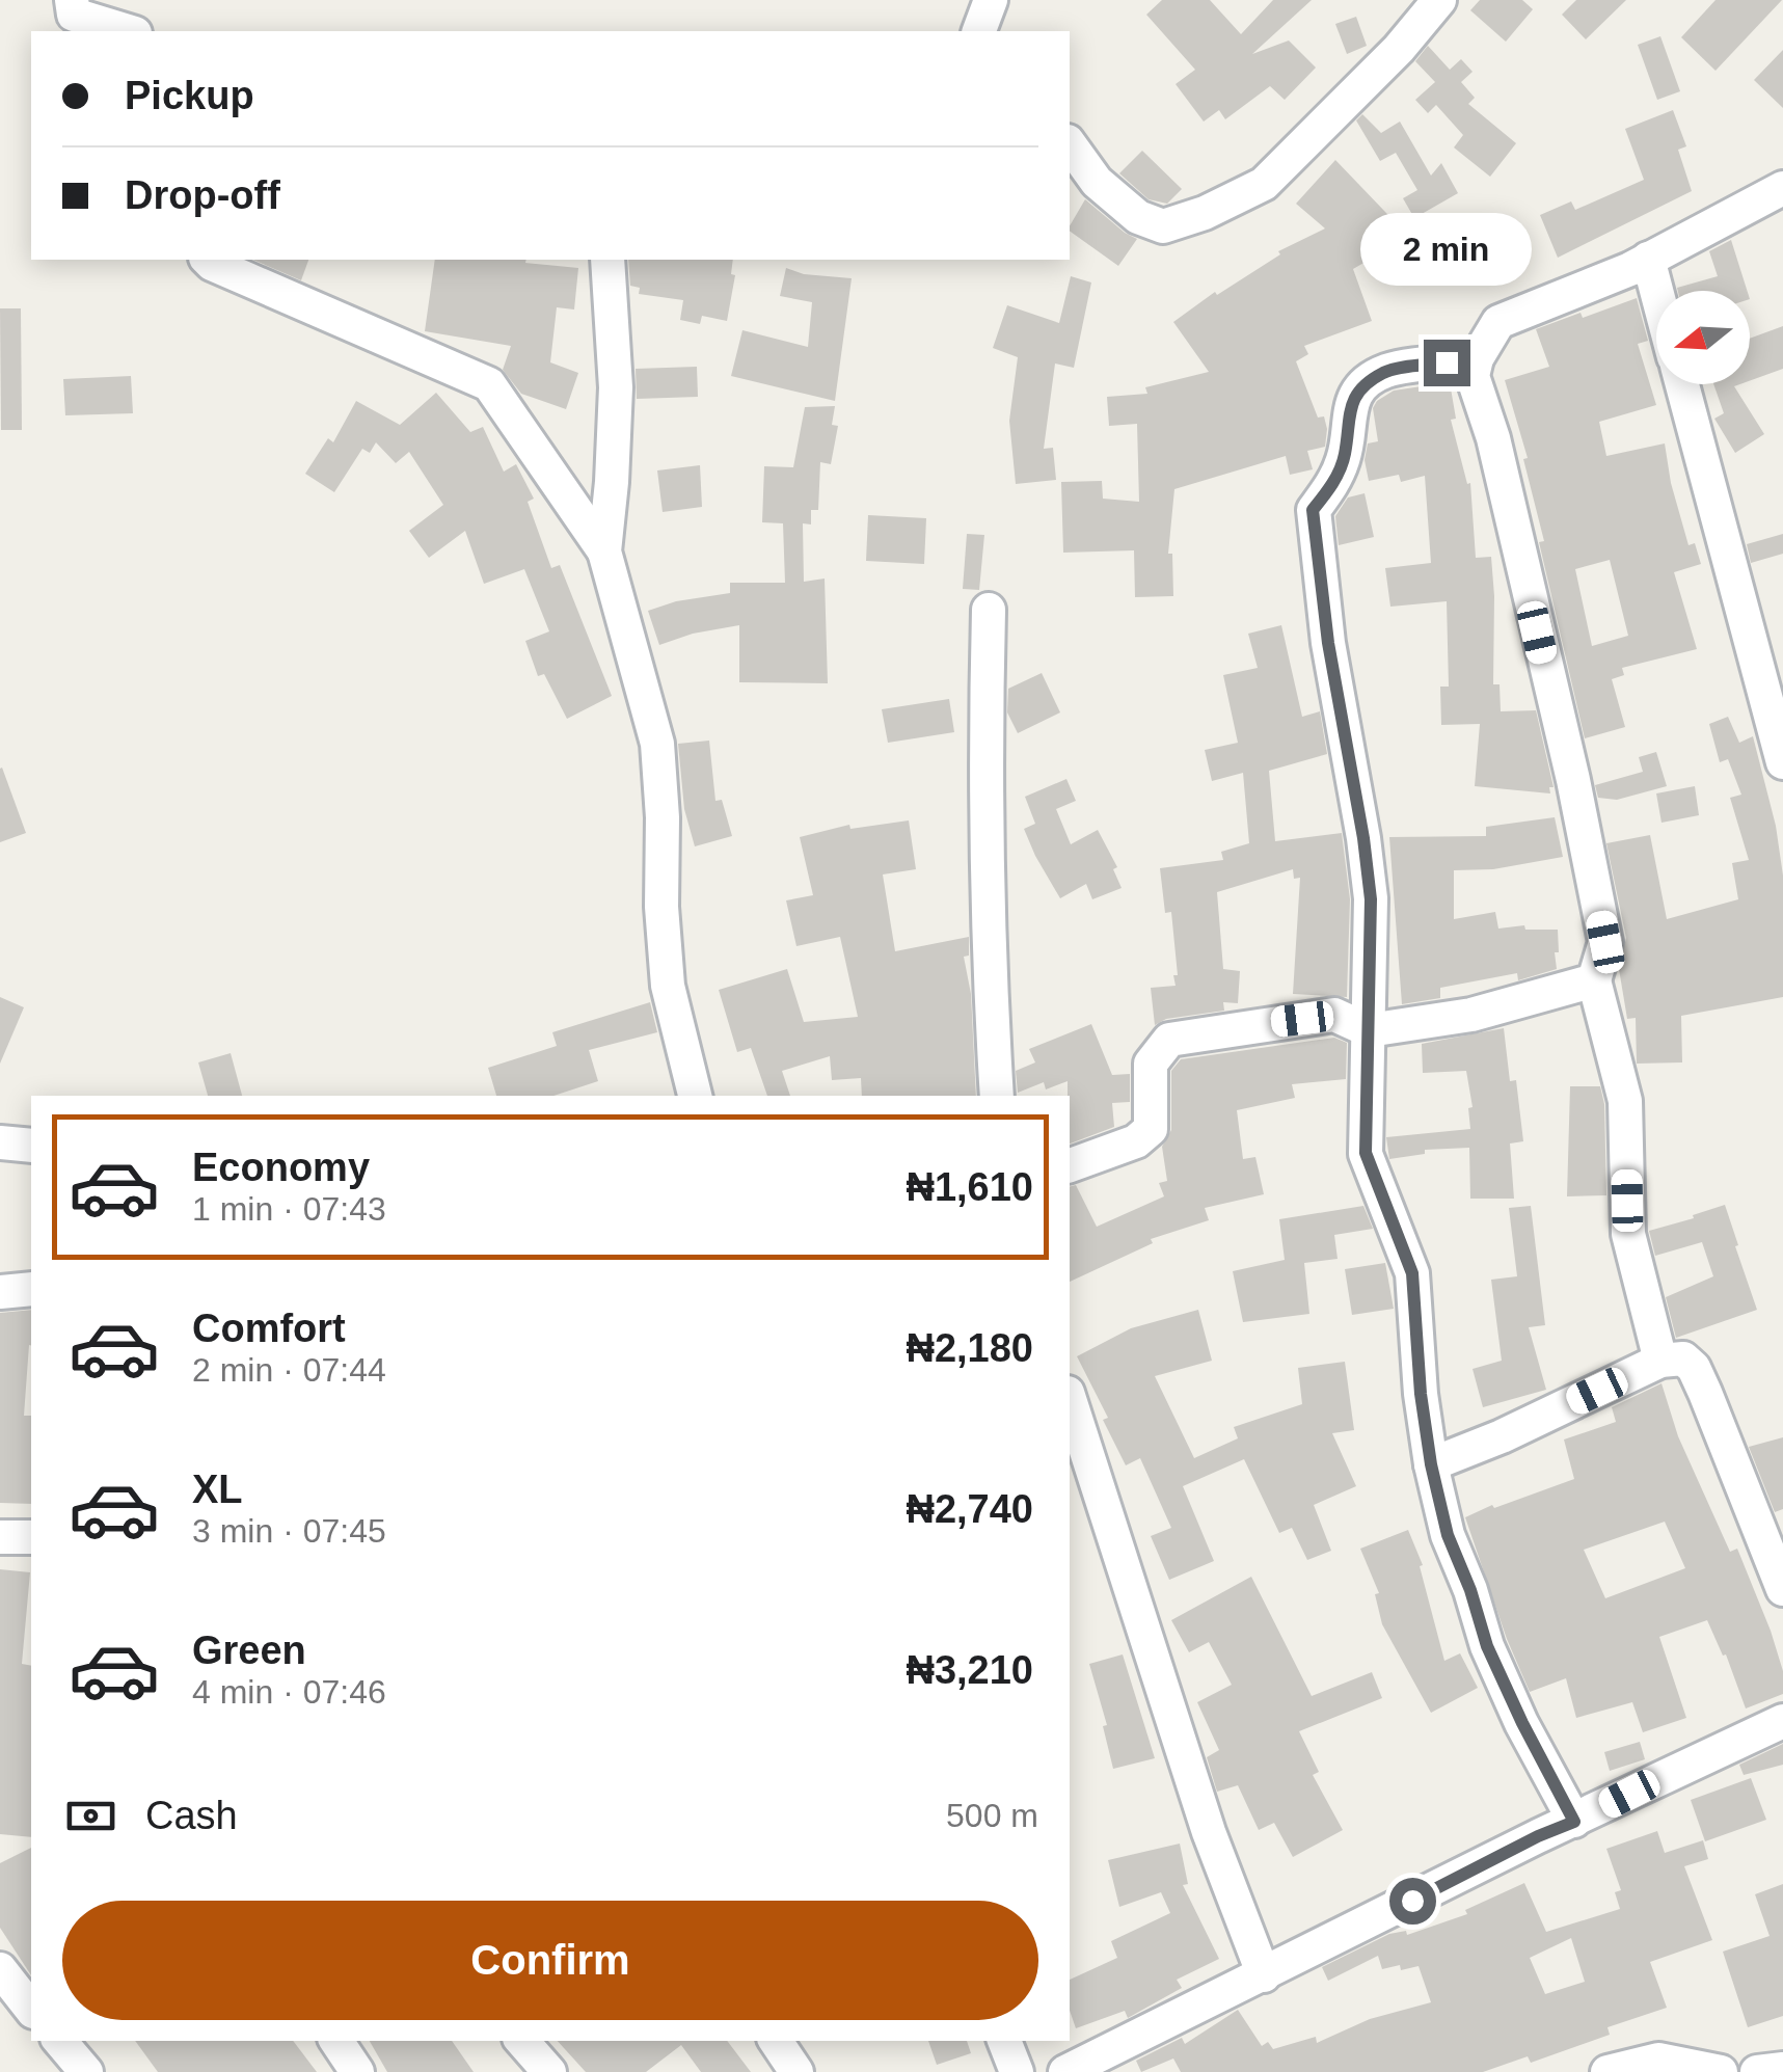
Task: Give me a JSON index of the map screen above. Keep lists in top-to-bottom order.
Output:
{
  "north": "left",
  "page": {
    "banner": ["Pickup", "Drop-off"],
    "bubble": "2 min",
    "list": [
      {
        "name": "Economy",
        "note": "1 min · 07:43",
        "value": "₦1,610"
      },
      {
        "name": "Comfort",
        "note": "2 min · 07:44",
        "value": "₦2,180"
      },
      {
        "name": "XL",
        "note": "3 min · 07:45",
        "value": "₦2,740"
      },
      {
        "name": "Green",
        "note": "4 min · 07:46",
        "value": "₦3,210"
      }
    ],
    "pay": ["Cash", "500 m"],
    "buttons": "Confirm"
  }
}
